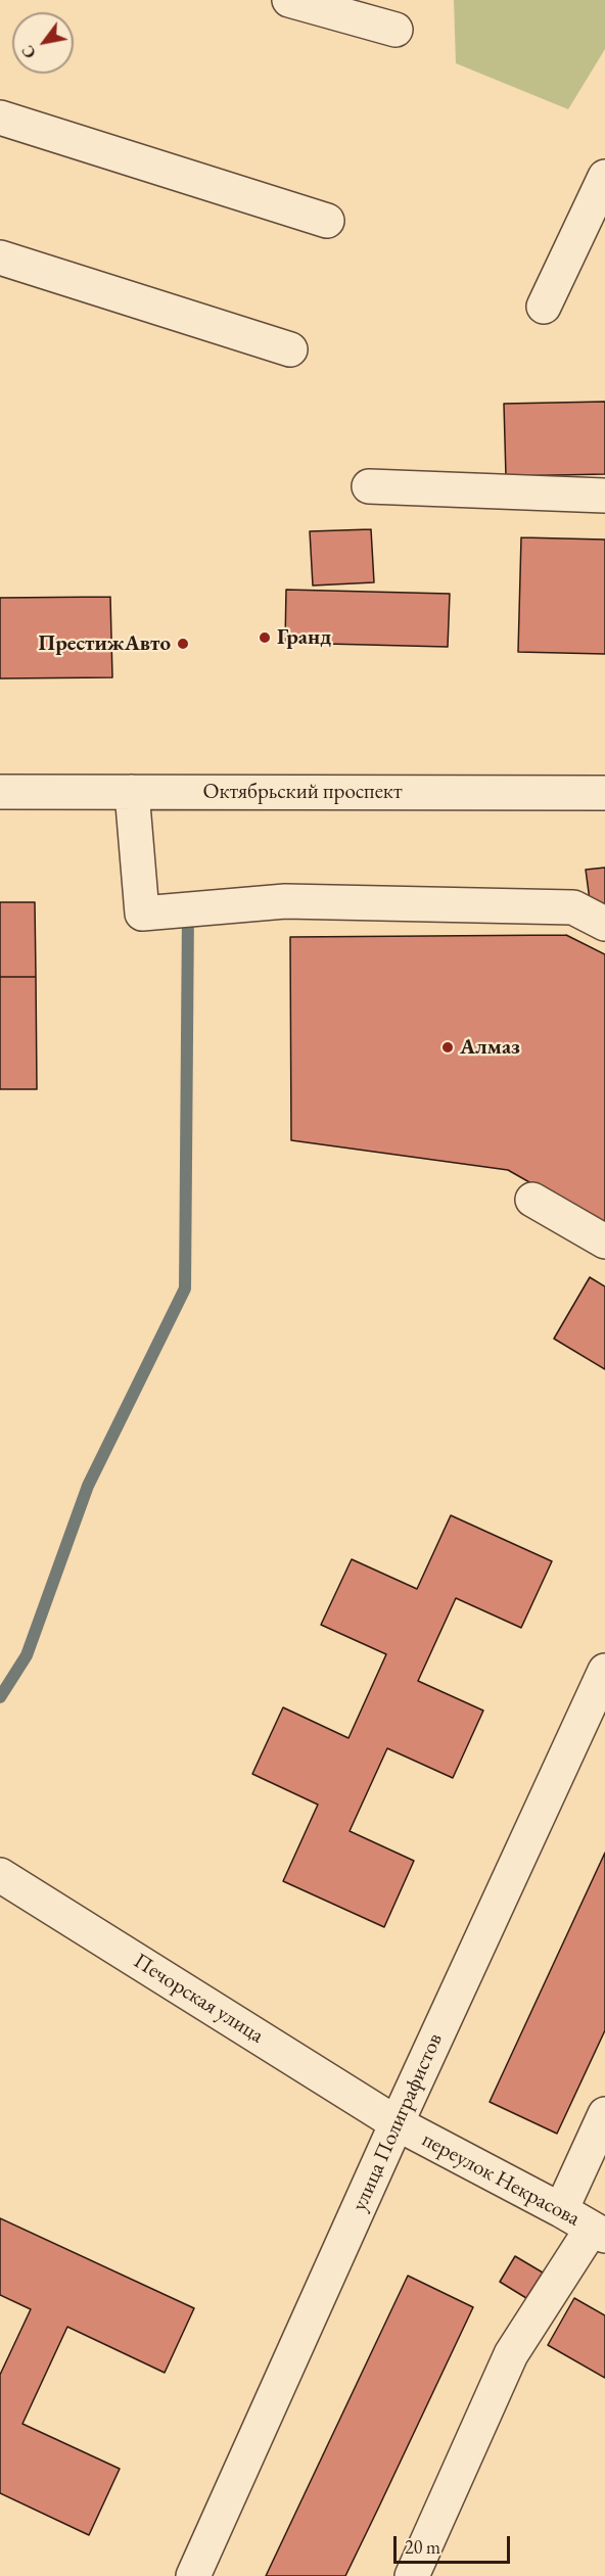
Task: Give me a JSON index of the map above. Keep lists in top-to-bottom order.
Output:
{
  "streets": {
    "street": [
      "Октябрьский проспект",
      "Печорская улица",
      "улица Полиграфистов",
      "переулок Некрасова"
    ]
  },
  "crossings": [
    ["Печорская улица", "улица Полиграфистов"],
    ["Печорская улица", "переулок Некрасова"],
    ["улица Полиграфистов", "переулок Некрасова"]
  ],
  "places": ["Гранд", "ПрестижАвто", "Алмаз"],
  "scale_bar": "20 m",
  "north": "bottom left"
}
